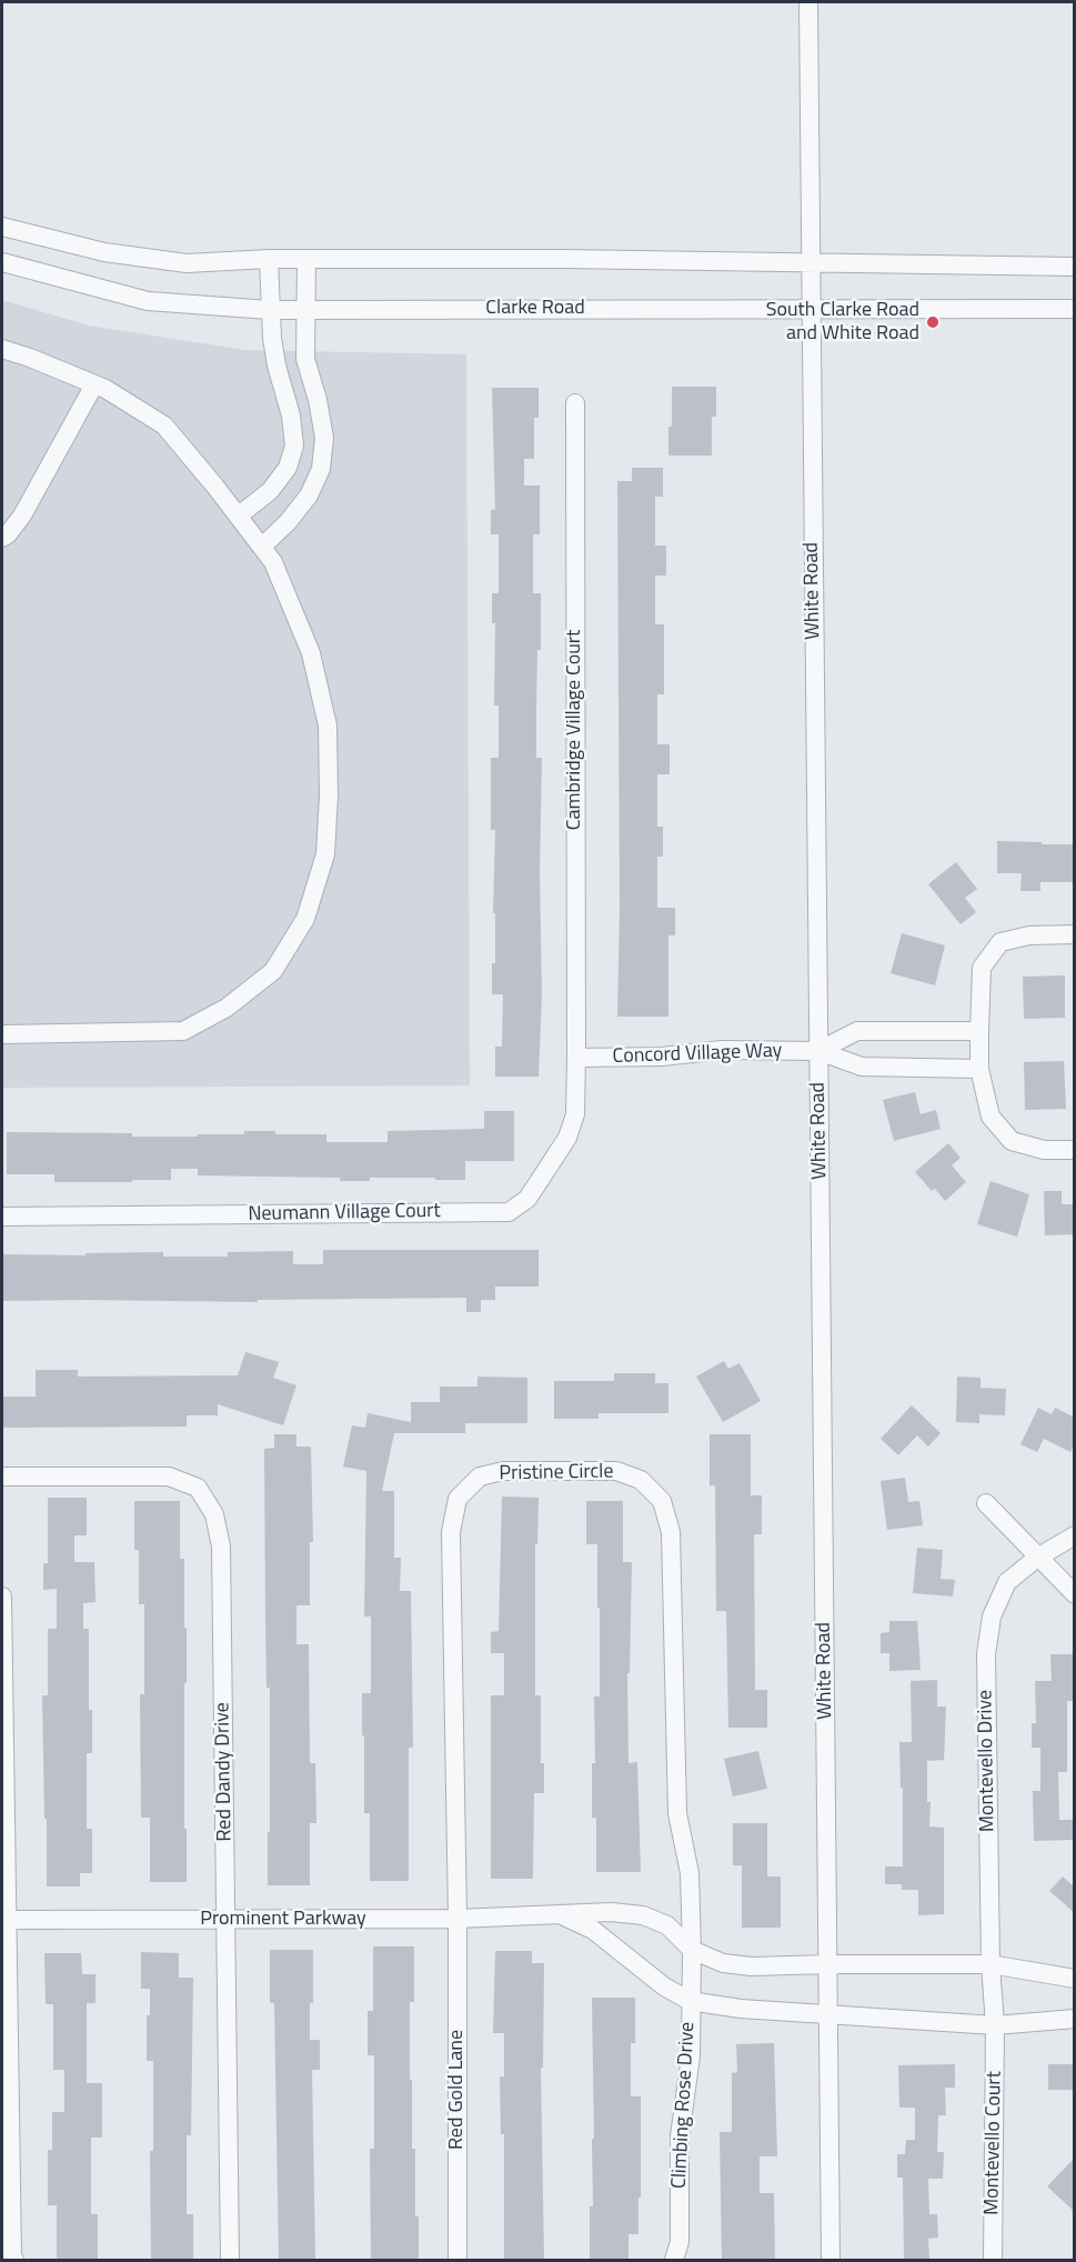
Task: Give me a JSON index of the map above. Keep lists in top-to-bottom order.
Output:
{
  "streets": {
    "street": [
      "Clarke Road",
      "White Road",
      "Cambridge Village Court",
      "Concord Village Way",
      "Neumann Village Court",
      "Pristine Circle",
      "Montevello Drive",
      "Red Dandy Drive",
      "Prominent Parkway",
      "Red Gold Lane",
      "Climbing Rose Drive",
      "Montevello Court"
    ]
  },
  "crossings": [
    ["Clarke Road", "White Road"],
    ["White Road", "Concord Village Way"],
    ["White Road", "Prominent Parkway"],
    ["Cambridge Village Court", "Concord Village Way"],
    ["Cambridge Village Court", "Neumann Village Court"],
    ["Concord Village Way", "Neumann Village Court"],
    ["Pristine Circle", "Prominent Parkway"],
    ["Pristine Circle", "Red Gold Lane"],
    ["Pristine Circle", "Climbing Rose Drive"],
    ["Montevello Drive", "Prominent Parkway"],
    ["Montevello Drive", "Montevello Court"],
    ["Red Dandy Drive", "Prominent Parkway"],
    ["Prominent Parkway", "Red Gold Lane"],
    ["Prominent Parkway", "Climbing Rose Drive"],
    ["Prominent Parkway", "Montevello Court"]
  ],
  "places": ["South Clarke Road and White Road"]
}
